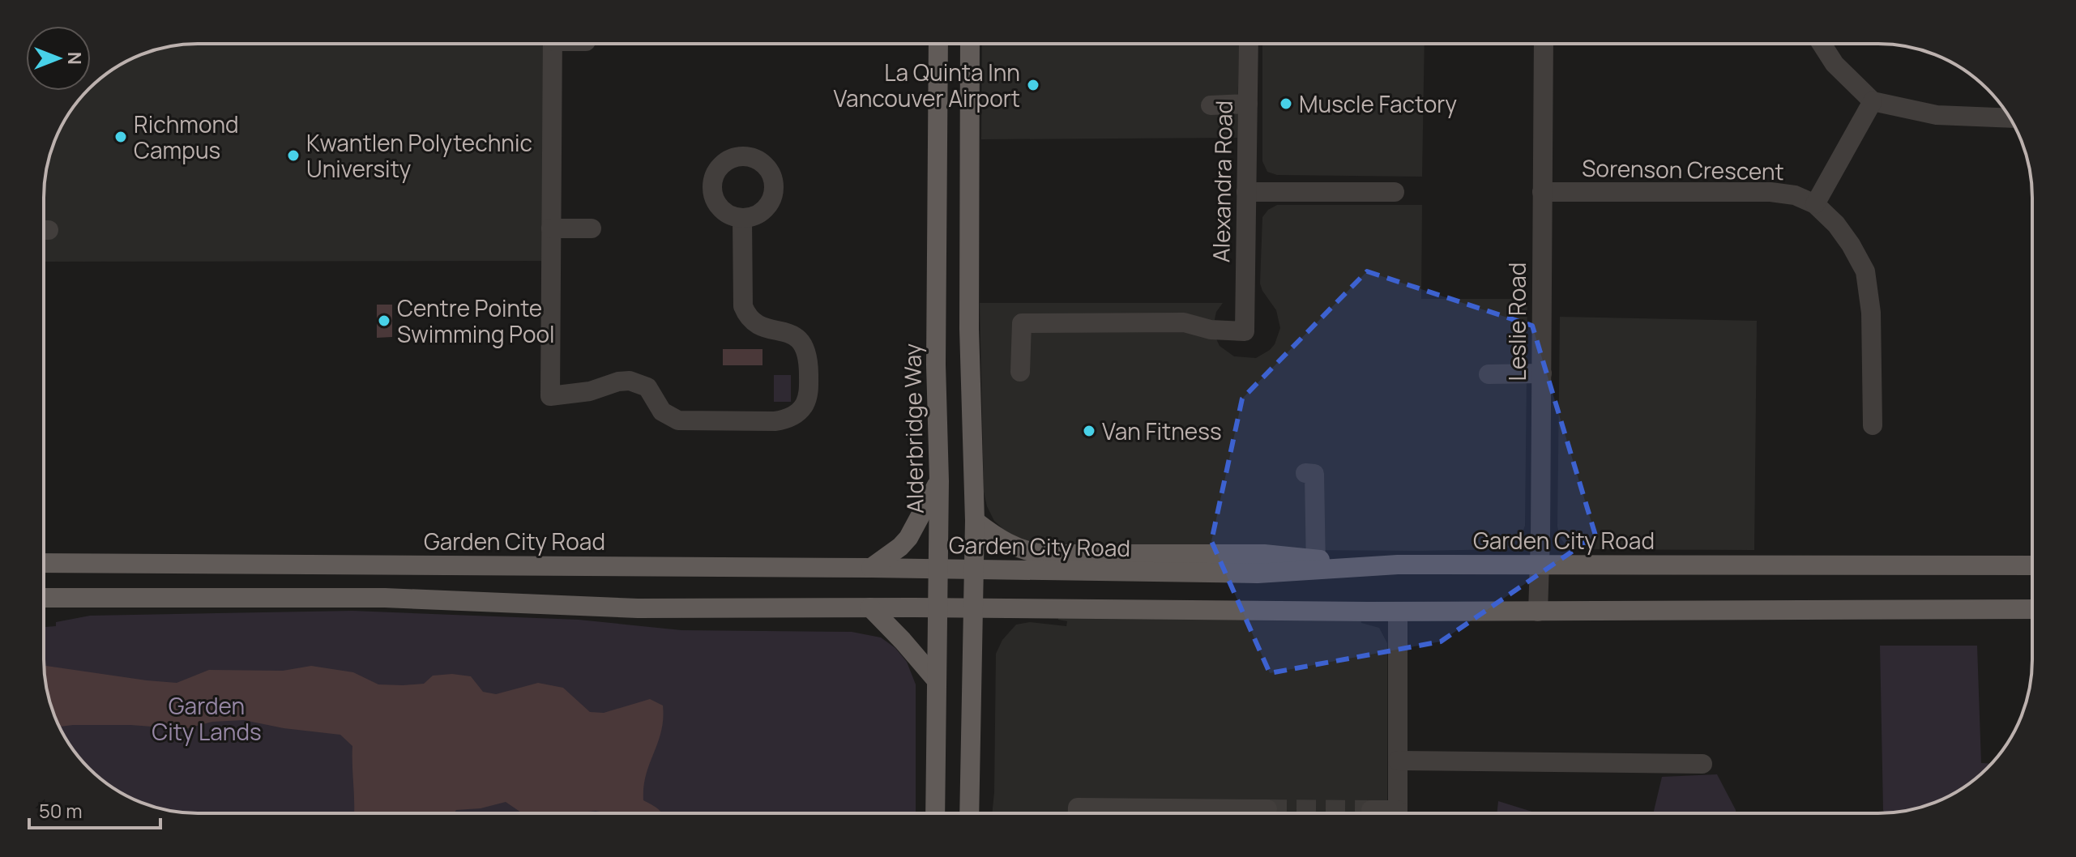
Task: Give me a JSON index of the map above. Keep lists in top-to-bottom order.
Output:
{
  "streets": {
    "main road": ["Alderbridge Way", "Garden City Road"],
    "street": ["Sorenson Crescent", "Alexandra Road", "Leslie Road"]
  },
  "crossings": [
    ["Sorenson Crescent", "Leslie Road"],
    ["Leslie Road", "Garden City Road"],
    ["Alderbridge Way", "Garden City Road"]
  ],
  "parks": ["Garden City Lands"],
  "places": [
    "La Quinta Inn Vancouver Airport",
    "Muscle Factory",
    "Richmond Campus",
    "Kwantlen Polytechnic University",
    "Centre Pointe Swimming Pool",
    "Van Fitness"
  ],
  "scale_bar": "50 m",
  "north": "right"
}
